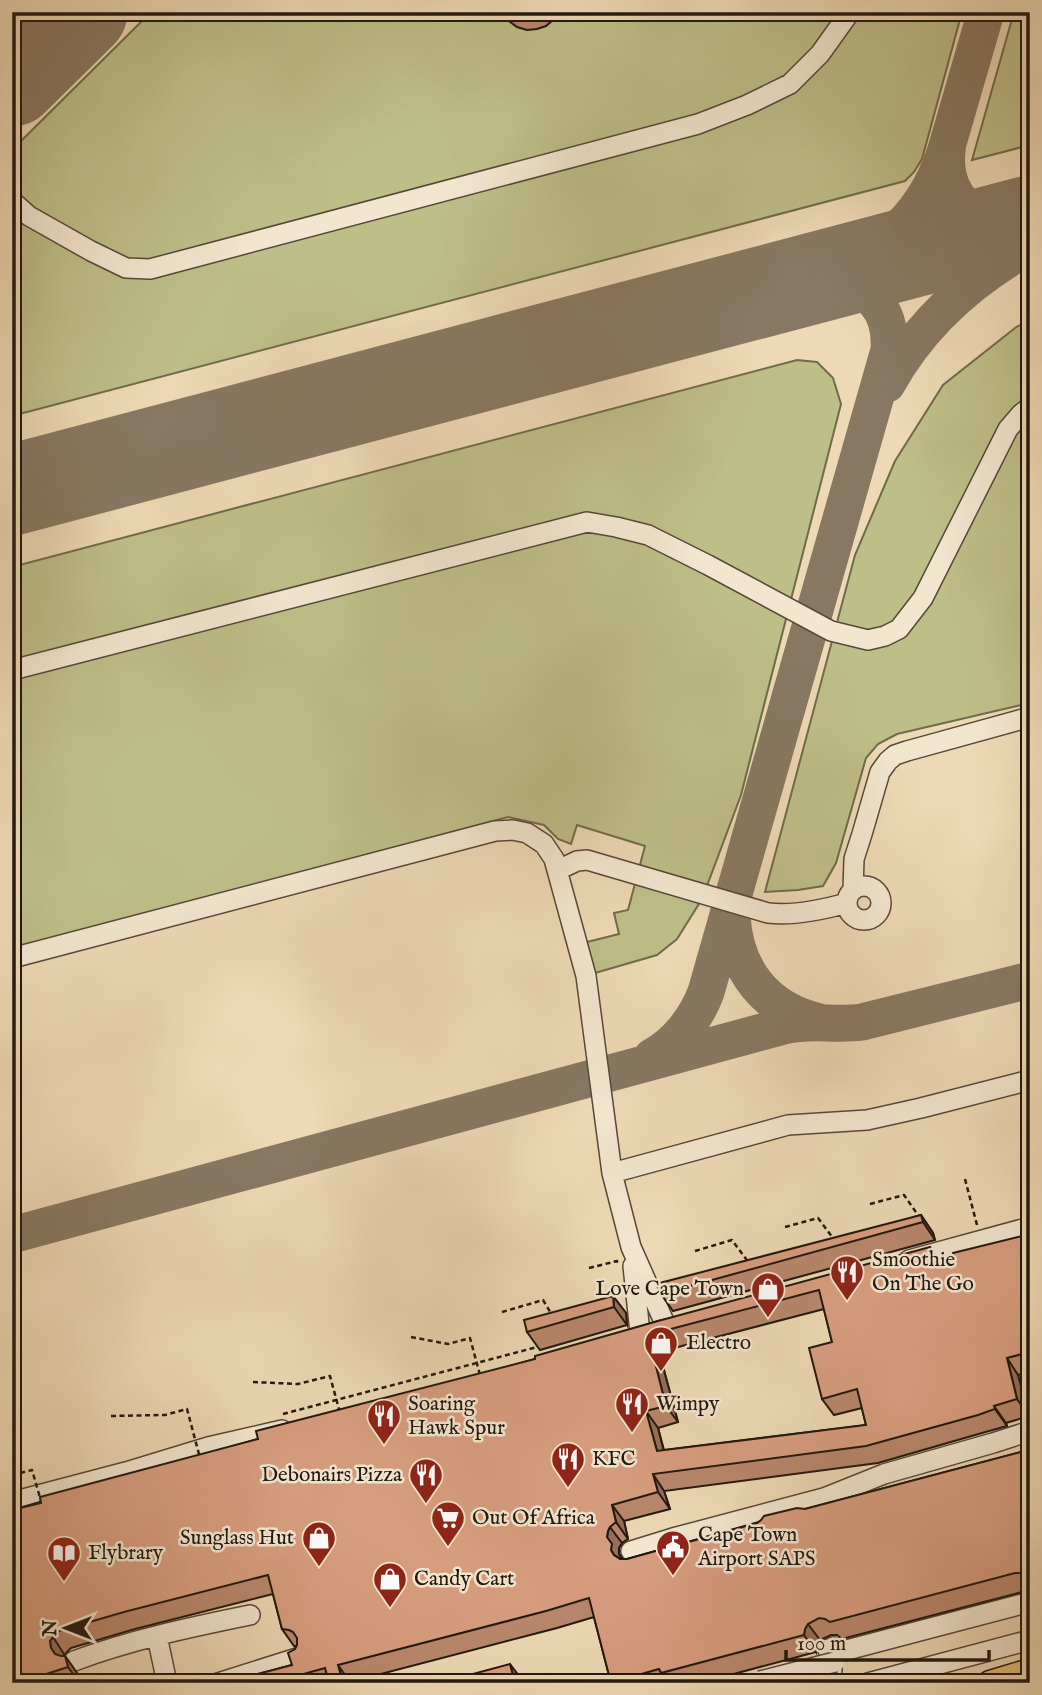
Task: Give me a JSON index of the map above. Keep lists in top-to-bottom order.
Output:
{
  "places": {
    "restaurant": [
      "Smoothie On The Go",
      "Wimpy",
      "Soaring Hawk Spur",
      "KFC",
      "Debonairs Pizza"
    ],
    "shop": [
      "Love Cape Town",
      "Electro",
      "Sunglass Hut",
      "Candy Cart"
    ],
    "supermarket": ["Out Of Africa"],
    "public building": ["Cape Town Airport SAPS"],
    "library": ["Flybrary"]
  },
  "scale_bar": "100 m",
  "north": "left"
}
